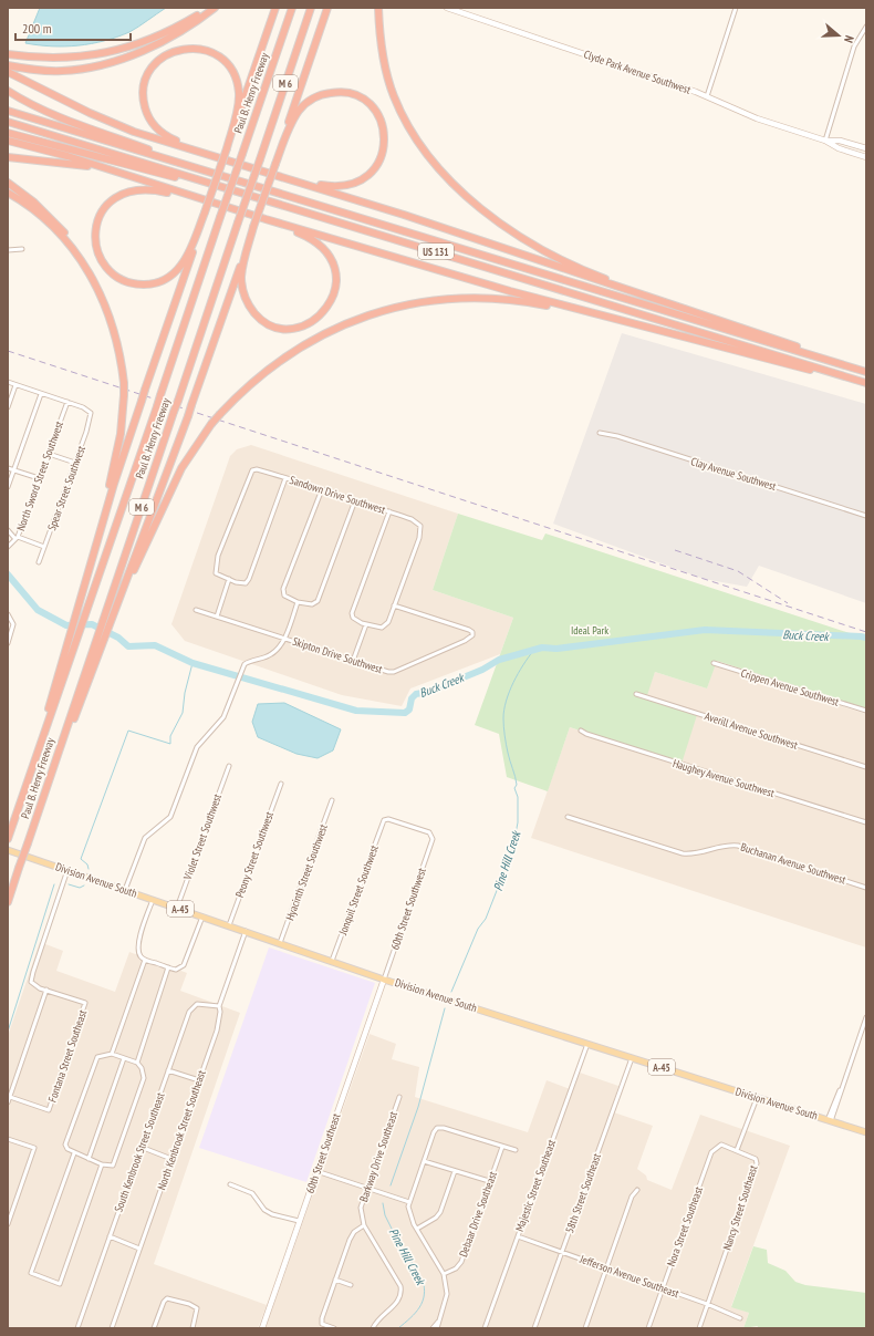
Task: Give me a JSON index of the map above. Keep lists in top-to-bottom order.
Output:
{
  "streets": {
    "highway": ["M 6", "Paul B. Henry Freeway", "US 131"],
    "main road": [
      "Clyde Park Avenue Southwest",
      "Division Avenue South",
      "A-45",
      "60th Street Southeast"
    ],
    "street": [
      "Clay Avenue Southwest",
      "North Sword Street Southwest",
      "Spear Street Southwest",
      "Sandown Drive Southwest",
      "Skipton Drive Southwest",
      "Crippen Avenue Southwest",
      "Averill Avenue Southwest",
      "Haughey Avenue Southwest",
      "Violet Street Southwest",
      "Peony Street Southwest",
      "Buchanan Avenue Southwest",
      "Hyacinth Street Southwest",
      "Jonquil Street Southwest",
      "60th Street Southwest",
      "Fontana Street Southeast",
      "North Kenbrook Street Southeast",
      "South Kenbrook Street Southeast",
      "Barkway Drive Southeast",
      "Majestic Street Southeast",
      "58th Street Southeast",
      "Nancy Street Southeast",
      "Debaar Drive Southeast",
      "Nora Street Southeast",
      "Jefferson Avenue Southeast"
    ]
  },
  "crossings": [
    ["North Sword Street Southwest", "Spear Street Southwest"],
    ["Sandown Drive Southwest", "Skipton Drive Southwest"],
    ["Violet Street Southwest", "Division Avenue South"],
    ["Peony Street Southwest", "Division Avenue South"],
    ["Hyacinth Street Southwest", "Division Avenue South"],
    ["Division Avenue South", "Jonquil Street Southwest"],
    ["Division Avenue South", "60th Street Southwest"],
    ["Division Avenue South", "North Kenbrook Street Southeast"],
    ["Division Avenue South", "60th Street Southeast"],
    ["Division Avenue South", "Majestic Street Southeast"],
    ["Division Avenue South", "58th Street Southeast"],
    ["Jonquil Street Southwest", "60th Street Southwest"],
    ["60th Street Southwest", "60th Street Southeast"],
    ["North Kenbrook Street Southeast", "South Kenbrook Street Southeast"],
    ["Majestic Street Southeast", "Jefferson Avenue Southeast"],
    ["58th Street Southeast", "Jefferson Avenue Southeast"],
    ["Nancy Street Southeast", "Nora Street Southeast"],
    ["Nancy Street Southeast", "Jefferson Avenue Southeast"],
    ["Nora Street Southeast", "Jefferson Avenue Southeast"]
  ],
  "water": ["Buck Creek", "Pine Hill Creek"],
  "parks": ["Ideal Park"],
  "scale_bar": "200 m",
  "north": "right"
}
